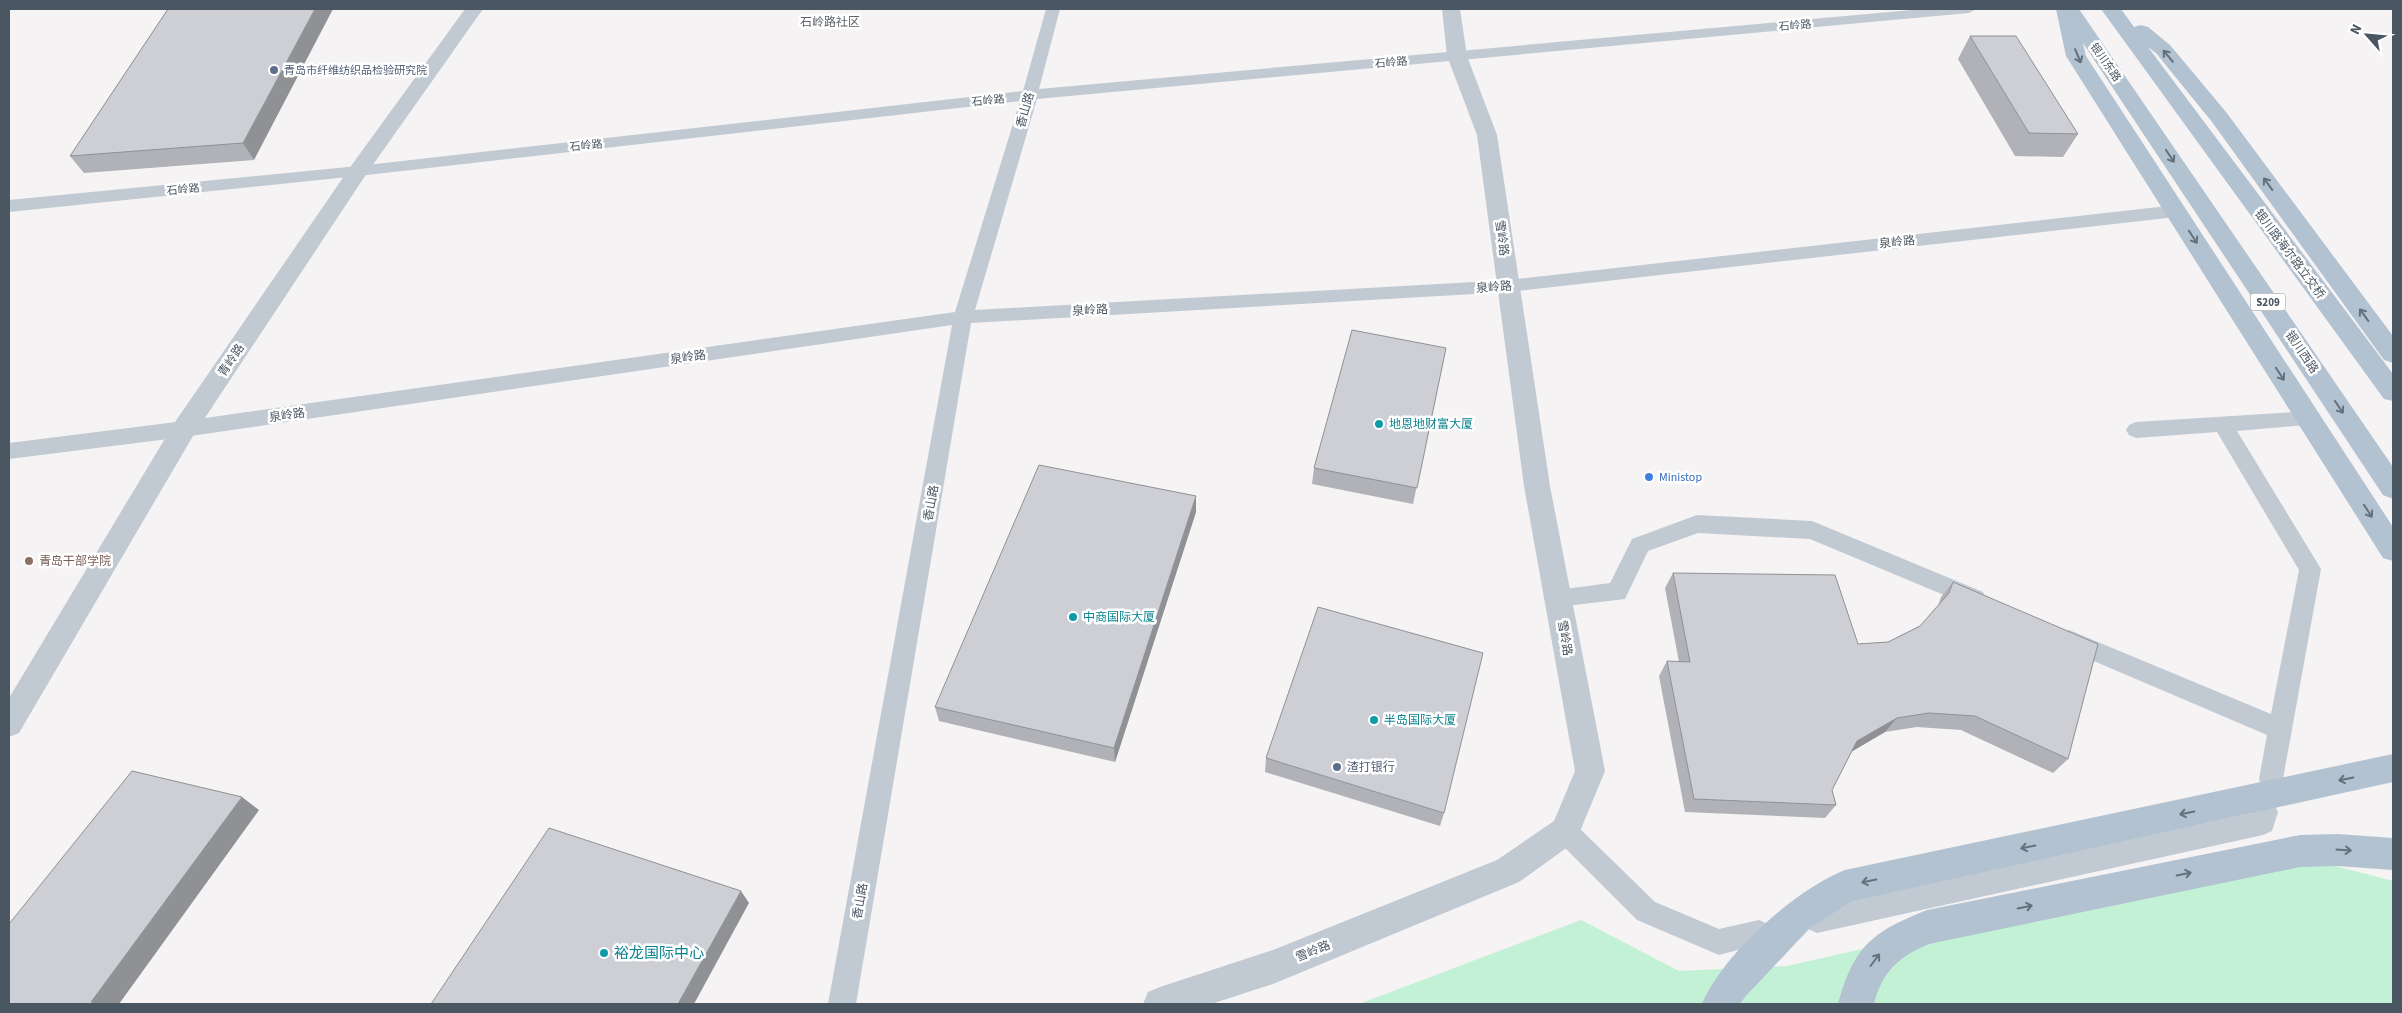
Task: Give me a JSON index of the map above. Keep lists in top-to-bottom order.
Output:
{
  "streets": {
    "main road": [
      "银川东路",
      "银川路海尔路立交桥",
      "S209",
      "银川西路"
    ],
    "street": [
      "石岭路",
      "香山路",
      "雪岭路",
      "泉岭路",
      "青岭路"
    ]
  },
  "crossings": [
    ["石岭路", "香山路"],
    ["石岭路", "雪岭路"],
    ["石岭路", "青岭路"],
    ["银川东路", "银川西路"],
    ["香山路", "泉岭路"],
    ["雪岭路", "泉岭路"],
    ["泉岭路", "青岭路"]
  ],
  "districts": ["石岭路社区"],
  "places": [
    "青岛市纤维纺织品检验研究院",
    "地恩地财富大厦",
    "Ministop",
    "青岛干部学院",
    "中商国际大厦",
    "半岛国际大厦",
    "渣打银行",
    "裕龙国际中心"
  ],
  "north": "top left"
}
